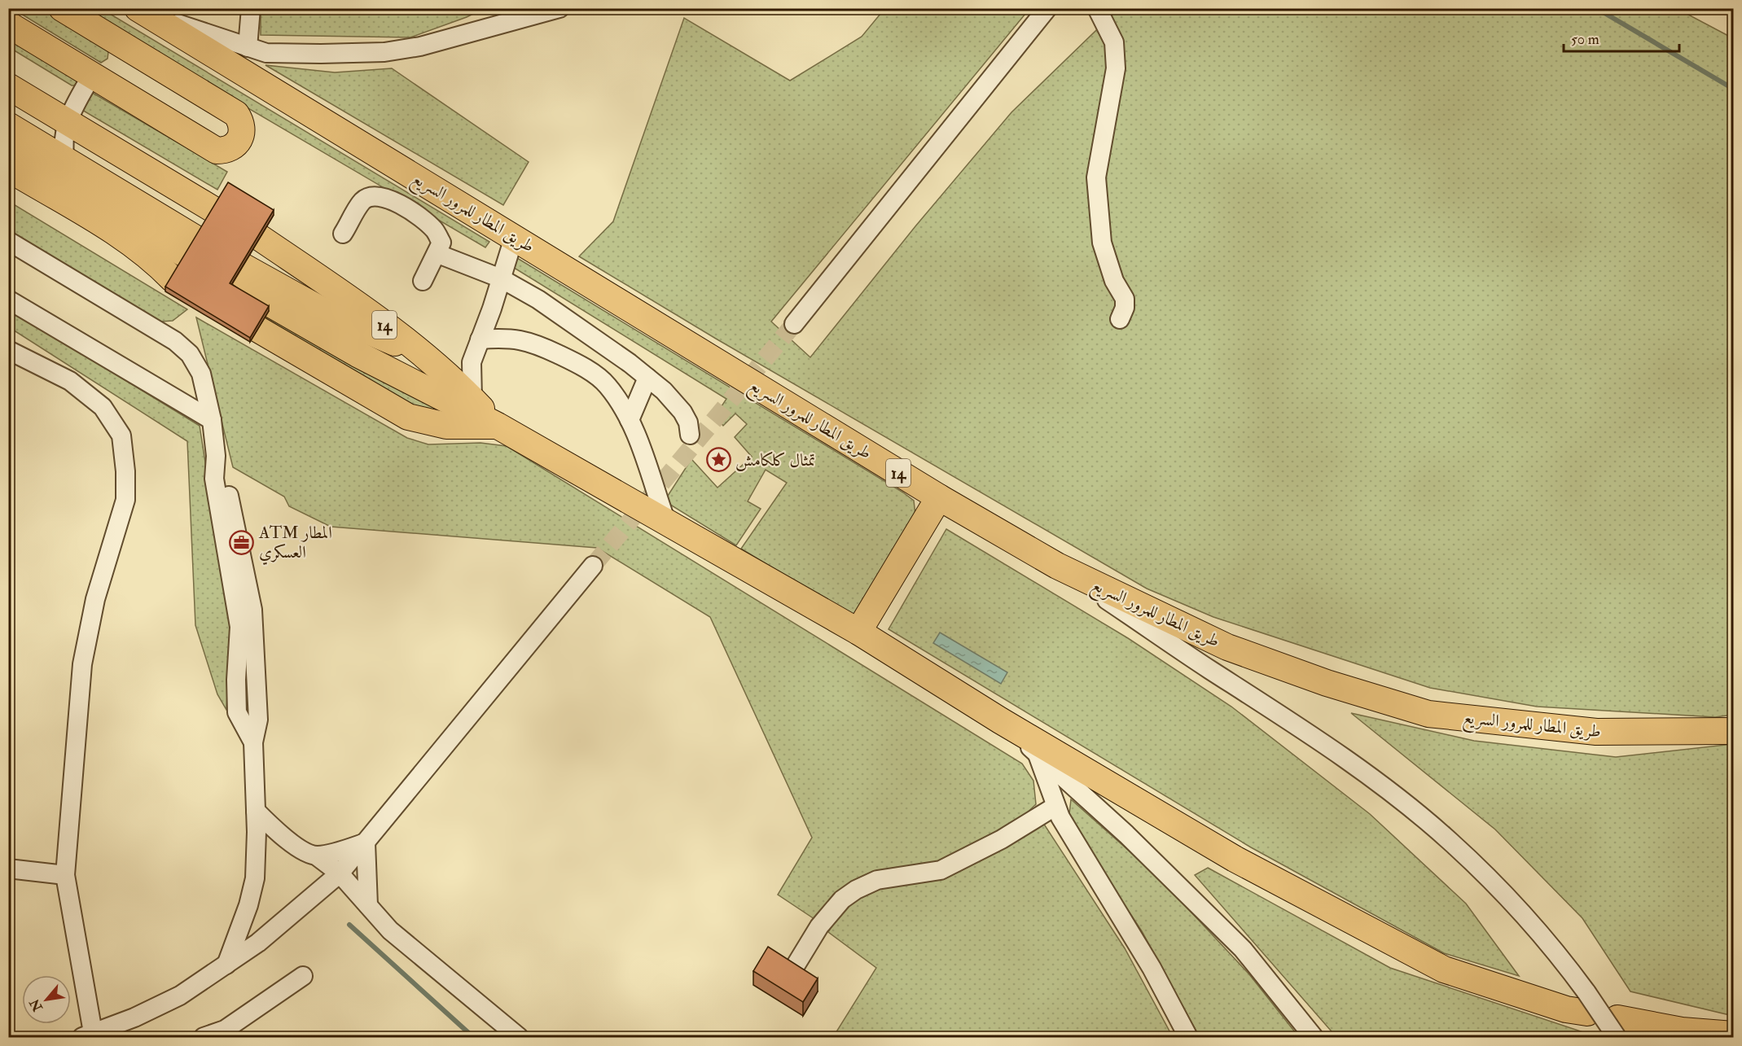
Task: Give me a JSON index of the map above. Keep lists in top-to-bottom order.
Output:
{
  "streets": {
    "highway": ["طريق المطار للمرور السريع", "14"]
  },
  "places": {
    "place": ["تمثال كلكامش"],
    "office": ["ATM المطار العسكري"]
  },
  "scale_bar": "50 m",
  "north": "bottom left"
}
